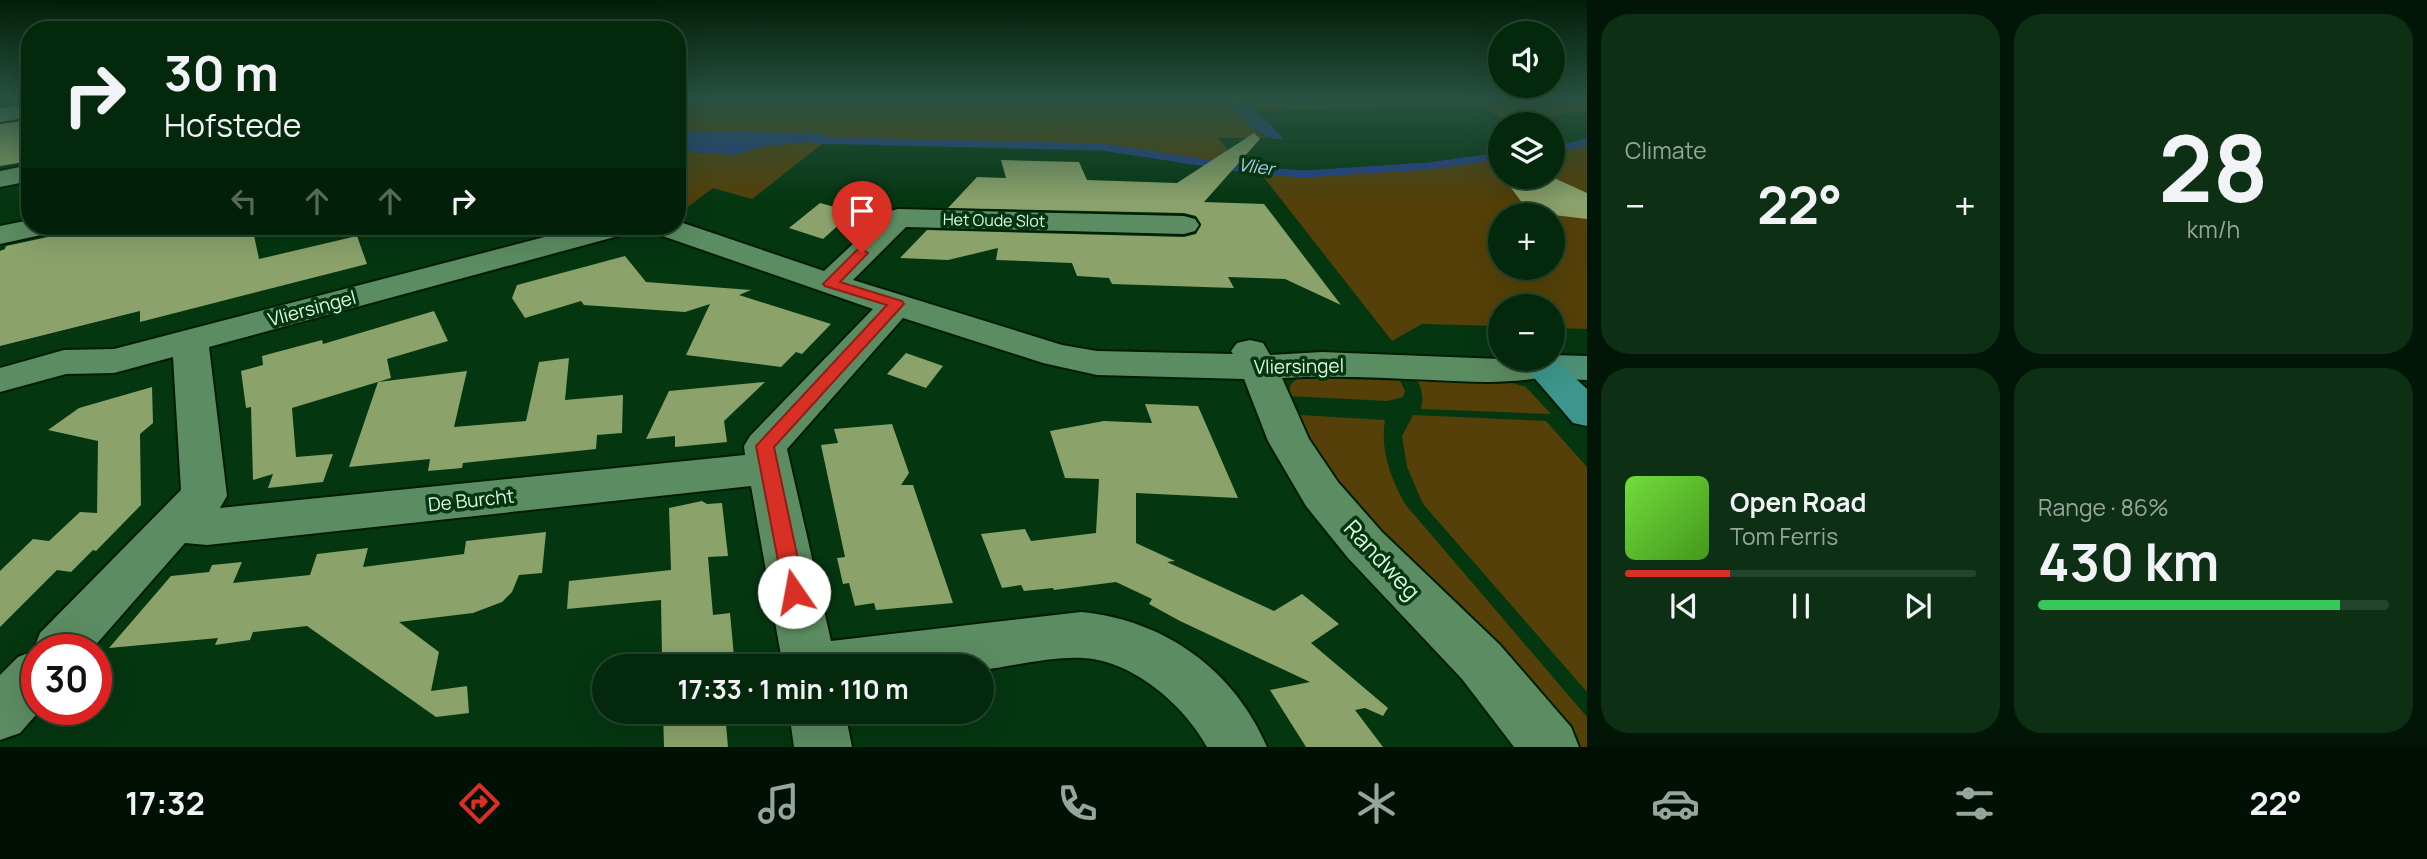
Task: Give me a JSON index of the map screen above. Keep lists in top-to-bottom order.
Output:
{
  "streets": {
    "main road": ["Vliersingel"],
    "street": ["Het Oude Slot", "De Burcht", "Randweg"]
  },
  "crossings": [
    ["Het Oude Slot", "Vliersingel"],
    ["Vliersingel", "Randweg"]
  ],
  "water": ["Vlier"],
  "page": {
    "tile": [
      "Climate",
      ["28", "km/h"],
      ["Range · 86%", "430 km"]
    ],
    "map_buttons": ["+", "−"],
    "turn": ["30 m", "Hofstede"],
    "heat": ["−", "22°", "+"],
    "song": ["Open Road", "Tom Ferris"],
    "limit": "30",
    "trip": "17:33 · 1 min · 110 m",
    "tabs": ["17:32", "22°"]
  }
}
